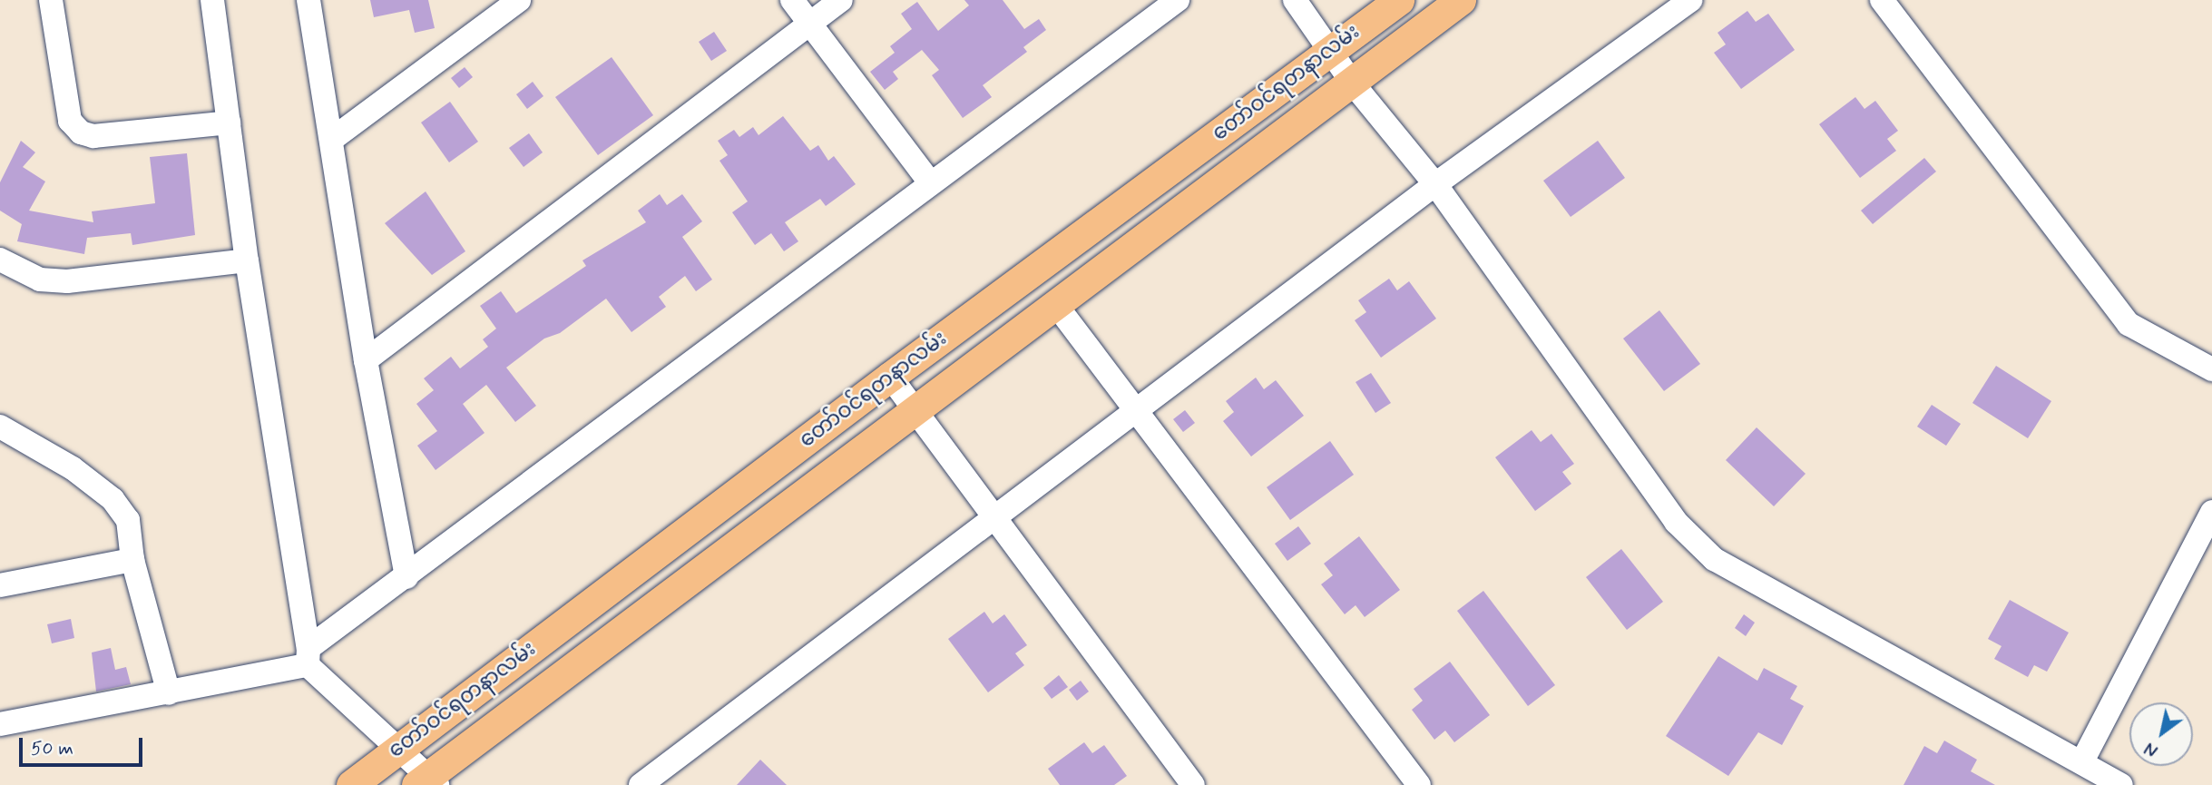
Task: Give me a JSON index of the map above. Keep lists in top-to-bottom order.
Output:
{
  "streets": {
    "main road": ["တော်ဝင်ရတနာလမ်း"]
  },
  "scale_bar": "50 m",
  "north": "bottom left"
}
